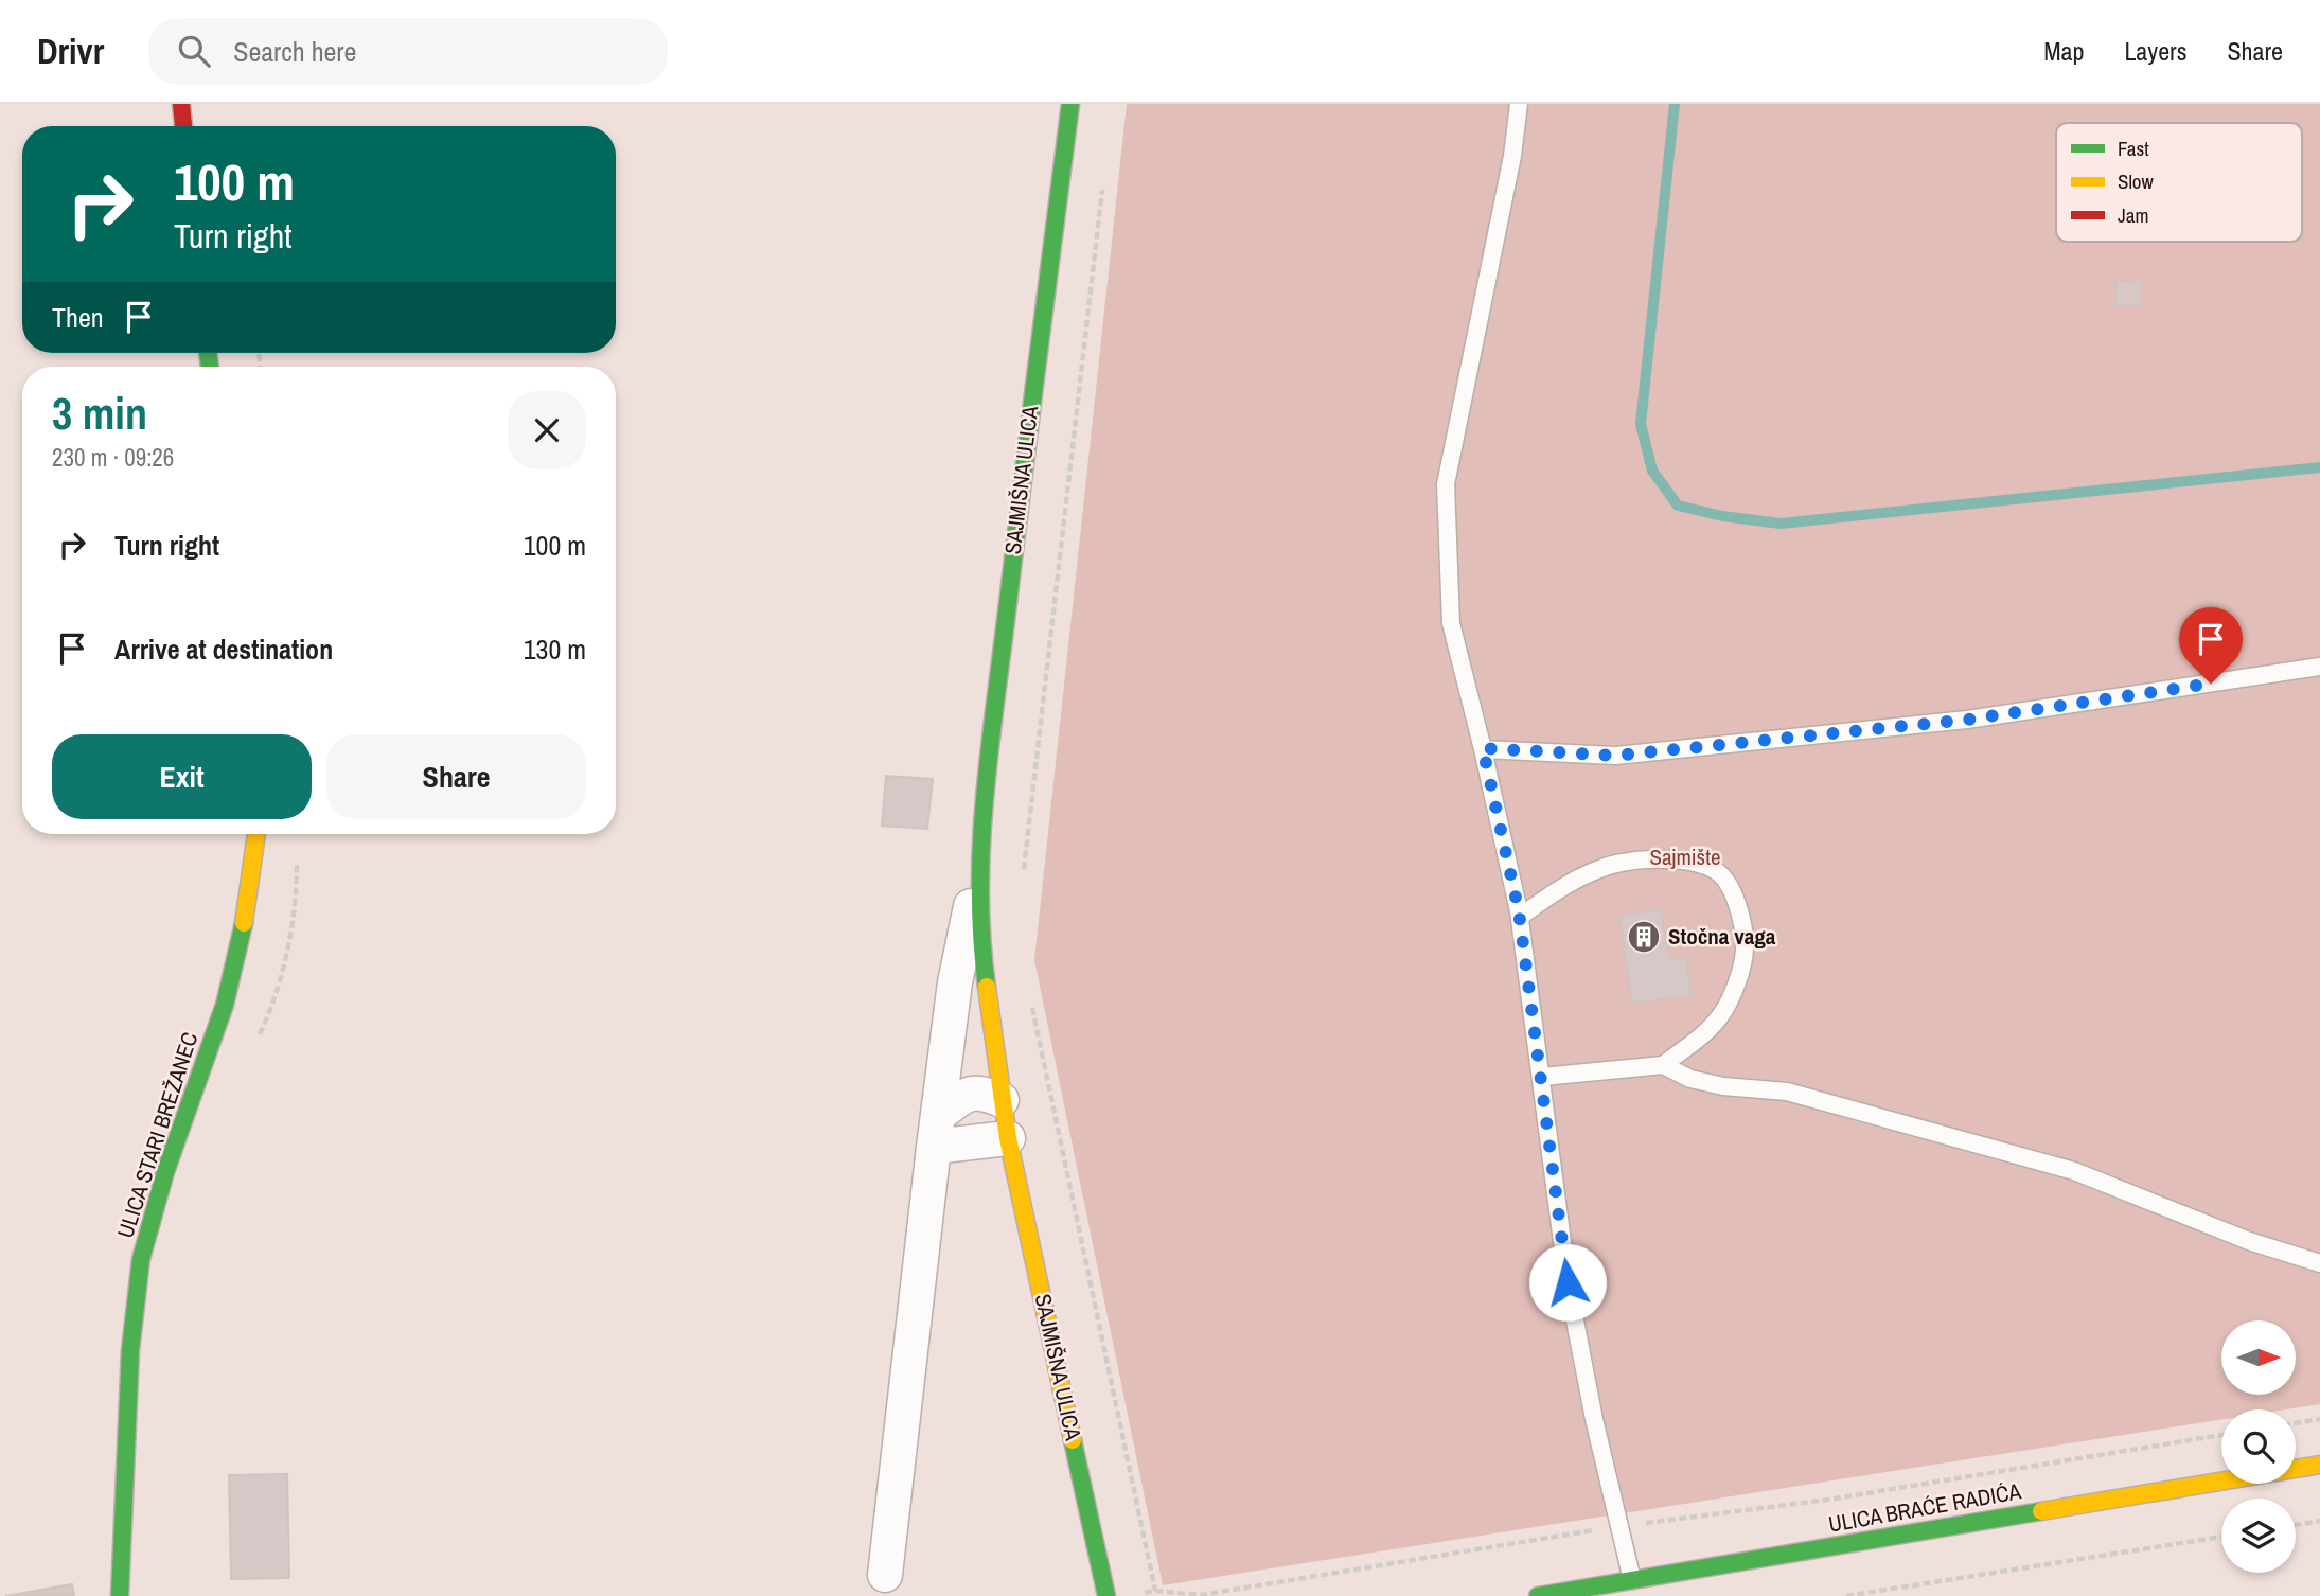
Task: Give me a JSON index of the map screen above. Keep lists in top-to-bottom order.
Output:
{
  "streets": {
    "main road": ["SAJMIŠNA ULICA", "ULICA STARI BREŽANEC", "ULICA BRAĆE RADIĆA"]
  },
  "parks": ["Sajmište"],
  "places": {
    "building": ["Stočna vaga"]
  },
  "legend": ["Fast", "Slow", "Jam"],
  "north": "right",
  "page": {
    "header": "Drivr",
    "search": "Search here",
    "nav": ["Map", "Layers", "Share"],
    "turn": ["100 m", "Turn right"],
    "then": "Then",
    "heading": ["3 min", "230 m · 09:26"],
    "list": [
      {
        "name": "Turn right",
        "value": "100 m"
      },
      {
        "name": "Arrive at destination",
        "value": "130 m"
      }
    ],
    "buttons": ["Exit", "Share"]
  }
}
